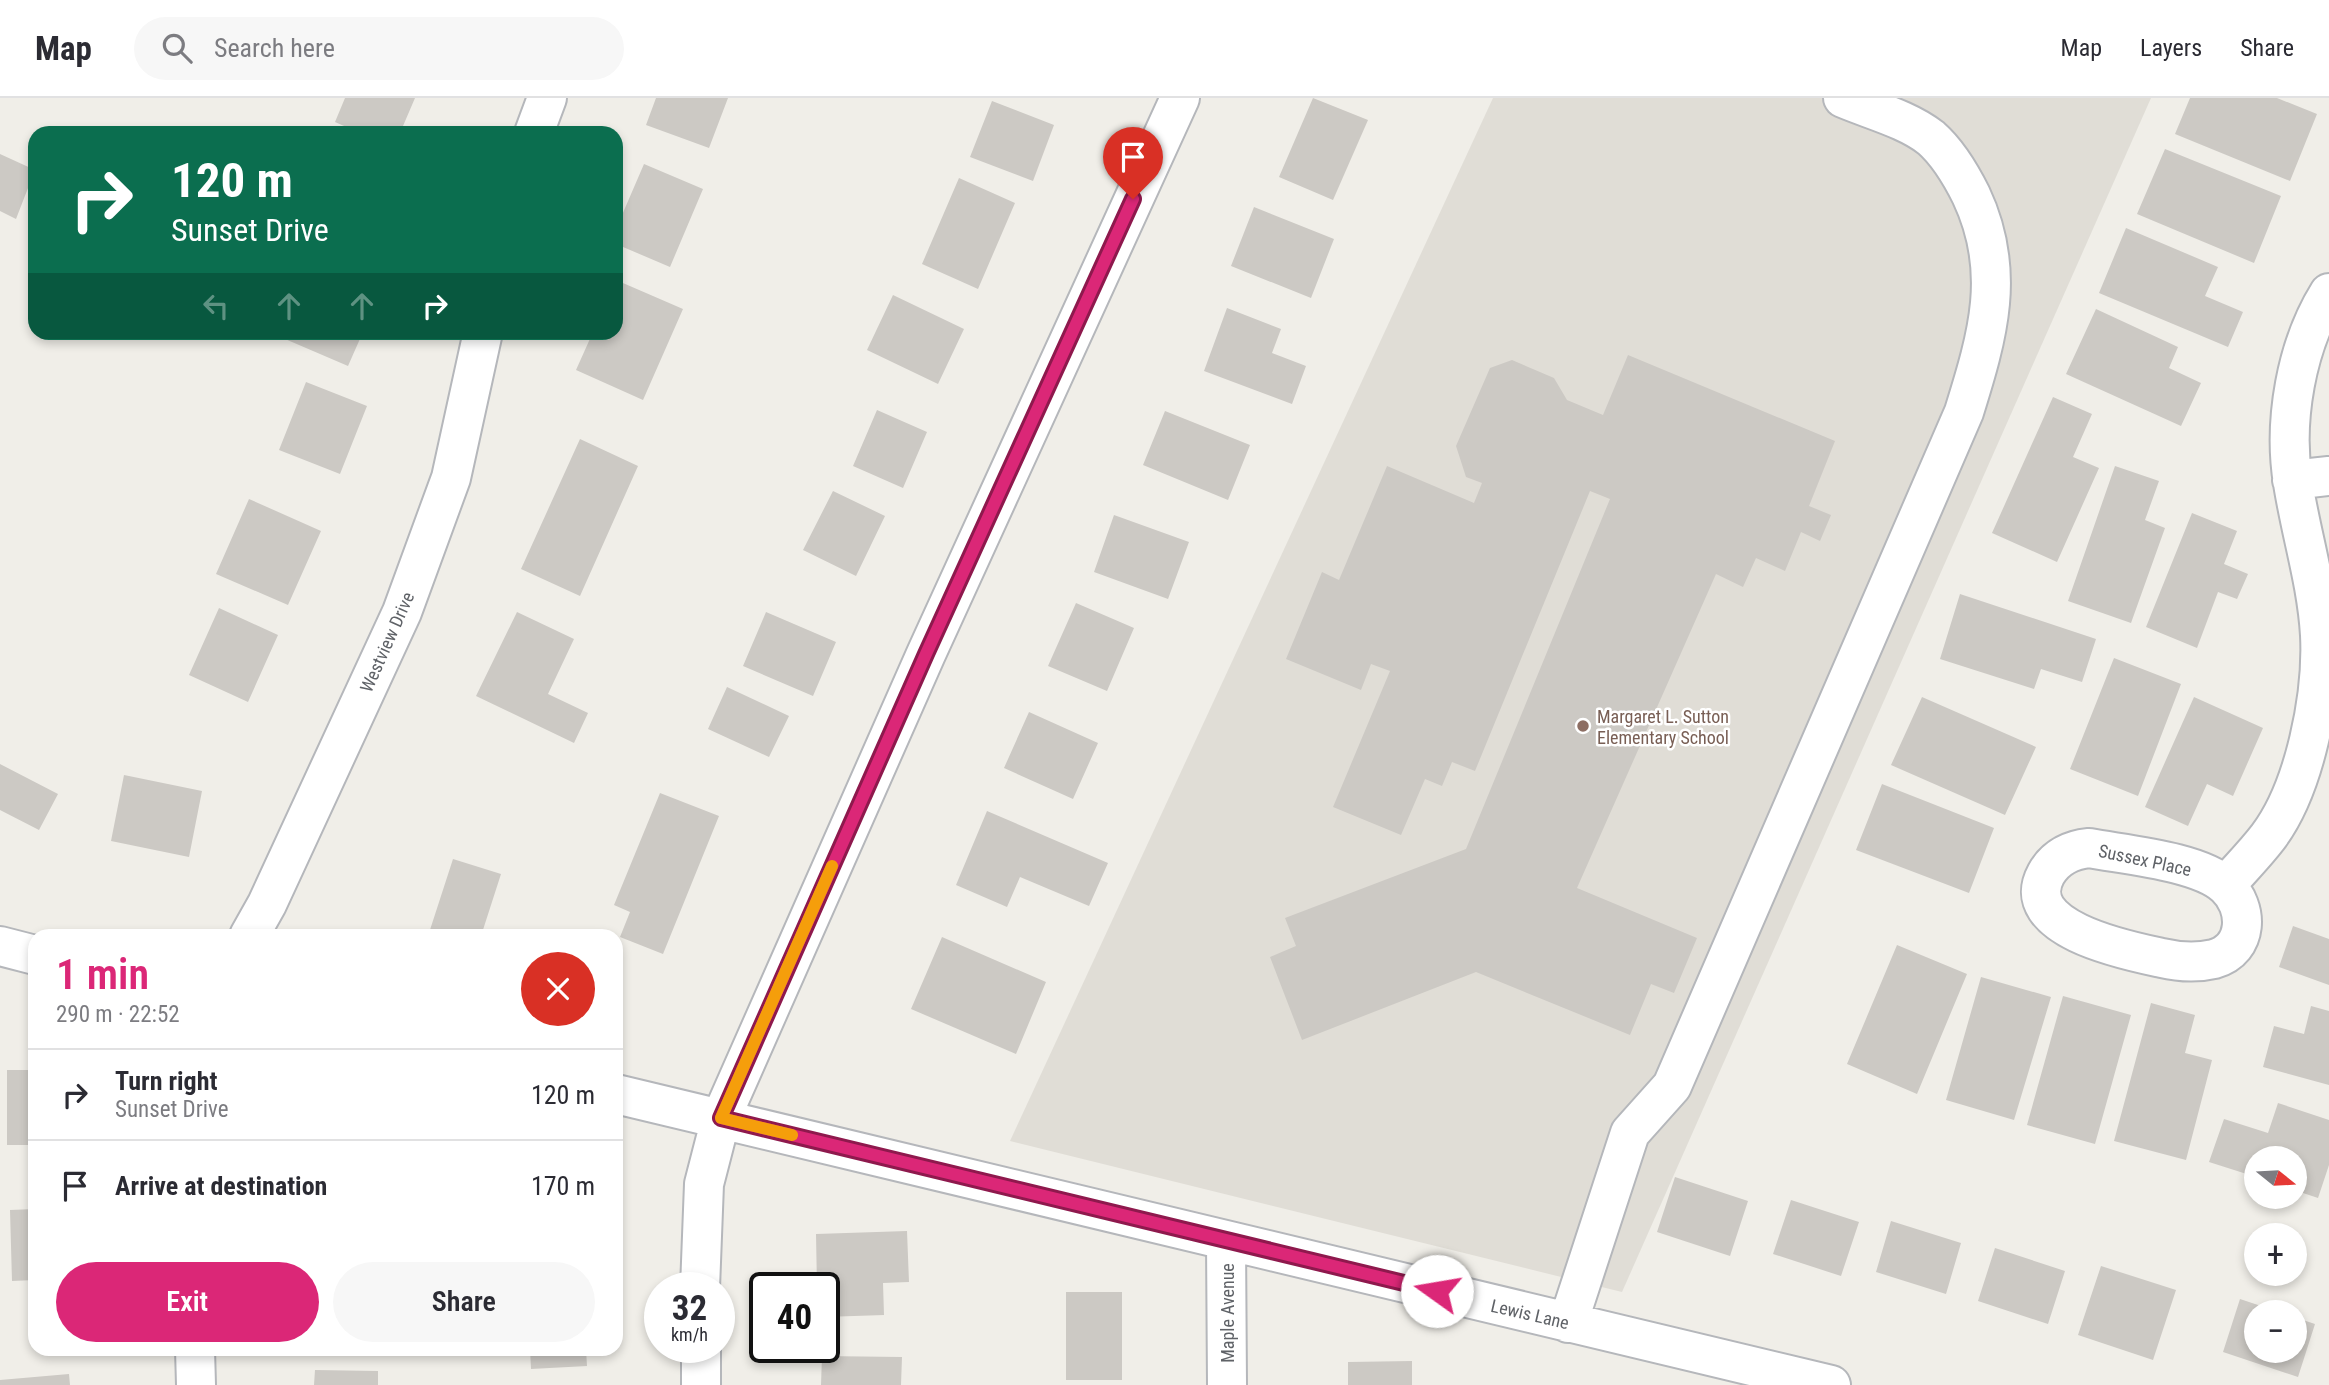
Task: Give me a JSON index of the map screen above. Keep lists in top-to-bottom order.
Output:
{
  "streets": {
    "street": [
      "Westview Drive",
      "Sussex Place",
      "Maple Avenue",
      "Lewis Lane"
    ]
  },
  "crossings": [
    ["Maple Avenue", "Lewis Lane"]
  ],
  "places": ["Margaret L. Sutton Elementary School"],
  "north": "right",
  "page": {
    "header": "Map",
    "search": "Search here",
    "nav": ["Map", "Layers", "Share"],
    "turn": ["120 m", "Sunset Drive"],
    "heading": ["1 min", "290 m · 22:52"],
    "list": [
      {
        "name": "Turn right",
        "note": "Sunset Drive",
        "value": "120 m"
      },
      {
        "name": "Arrive at destination",
        "value": "170 m"
      }
    ],
    "map_buttons": ["+", "−"],
    "buttons": ["Exit", "Share"],
    "speed": "32 km/h",
    "limit": "40"
  }
}
